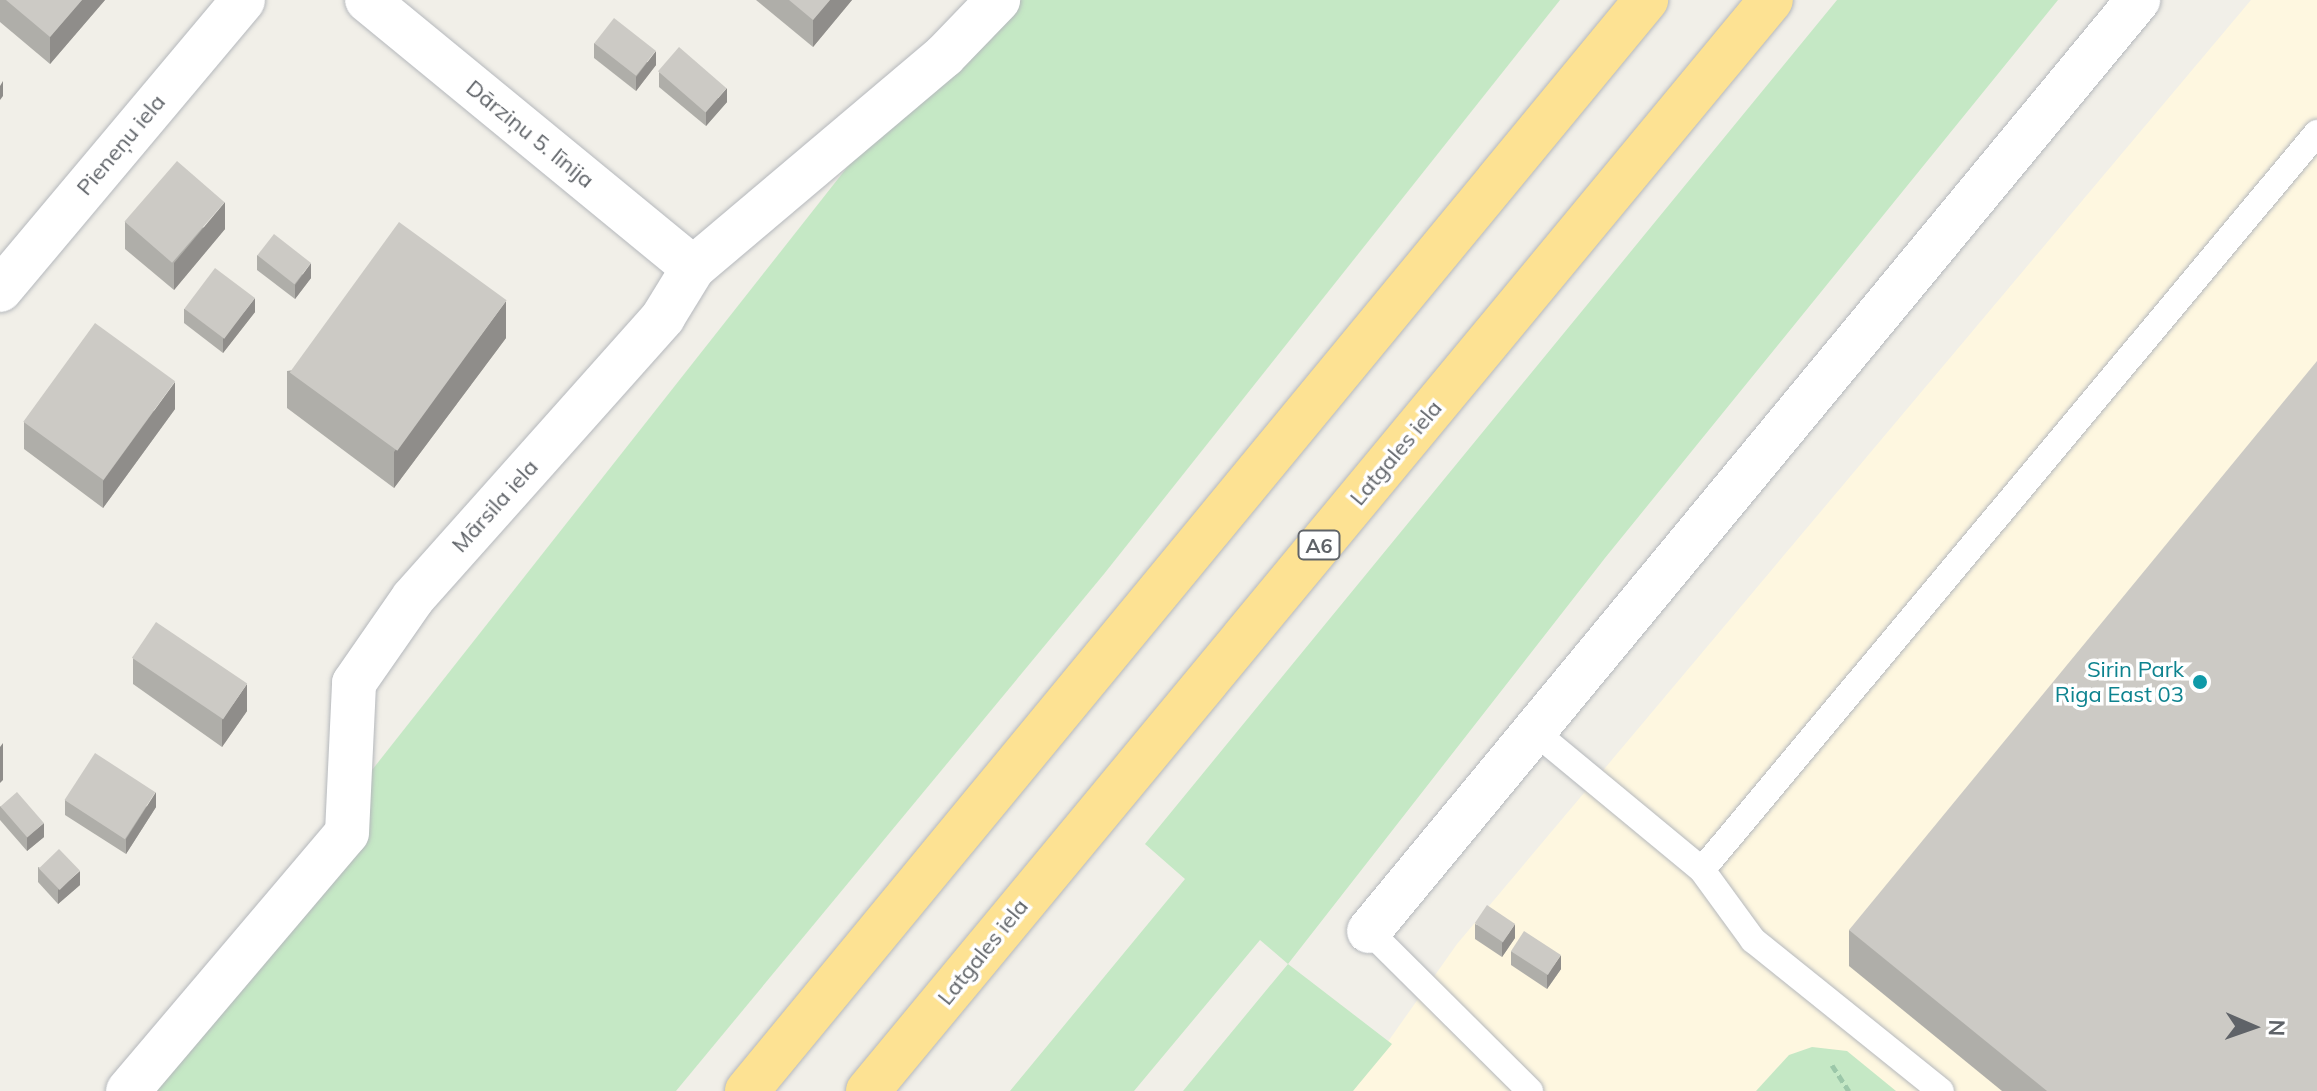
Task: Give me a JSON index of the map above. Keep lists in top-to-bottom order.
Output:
{
  "streets": {
    "highway": ["Latgales iela", "A6"],
    "street": ["Dārziņu 5. līnija", "Pieneņu iela", "Mārsila iela"]
  },
  "crossings": [
    ["Dārziņu 5. līnija", "Mārsila iela"]
  ],
  "places": ["Sirin Park Riga East 03"],
  "north": "right"
}
